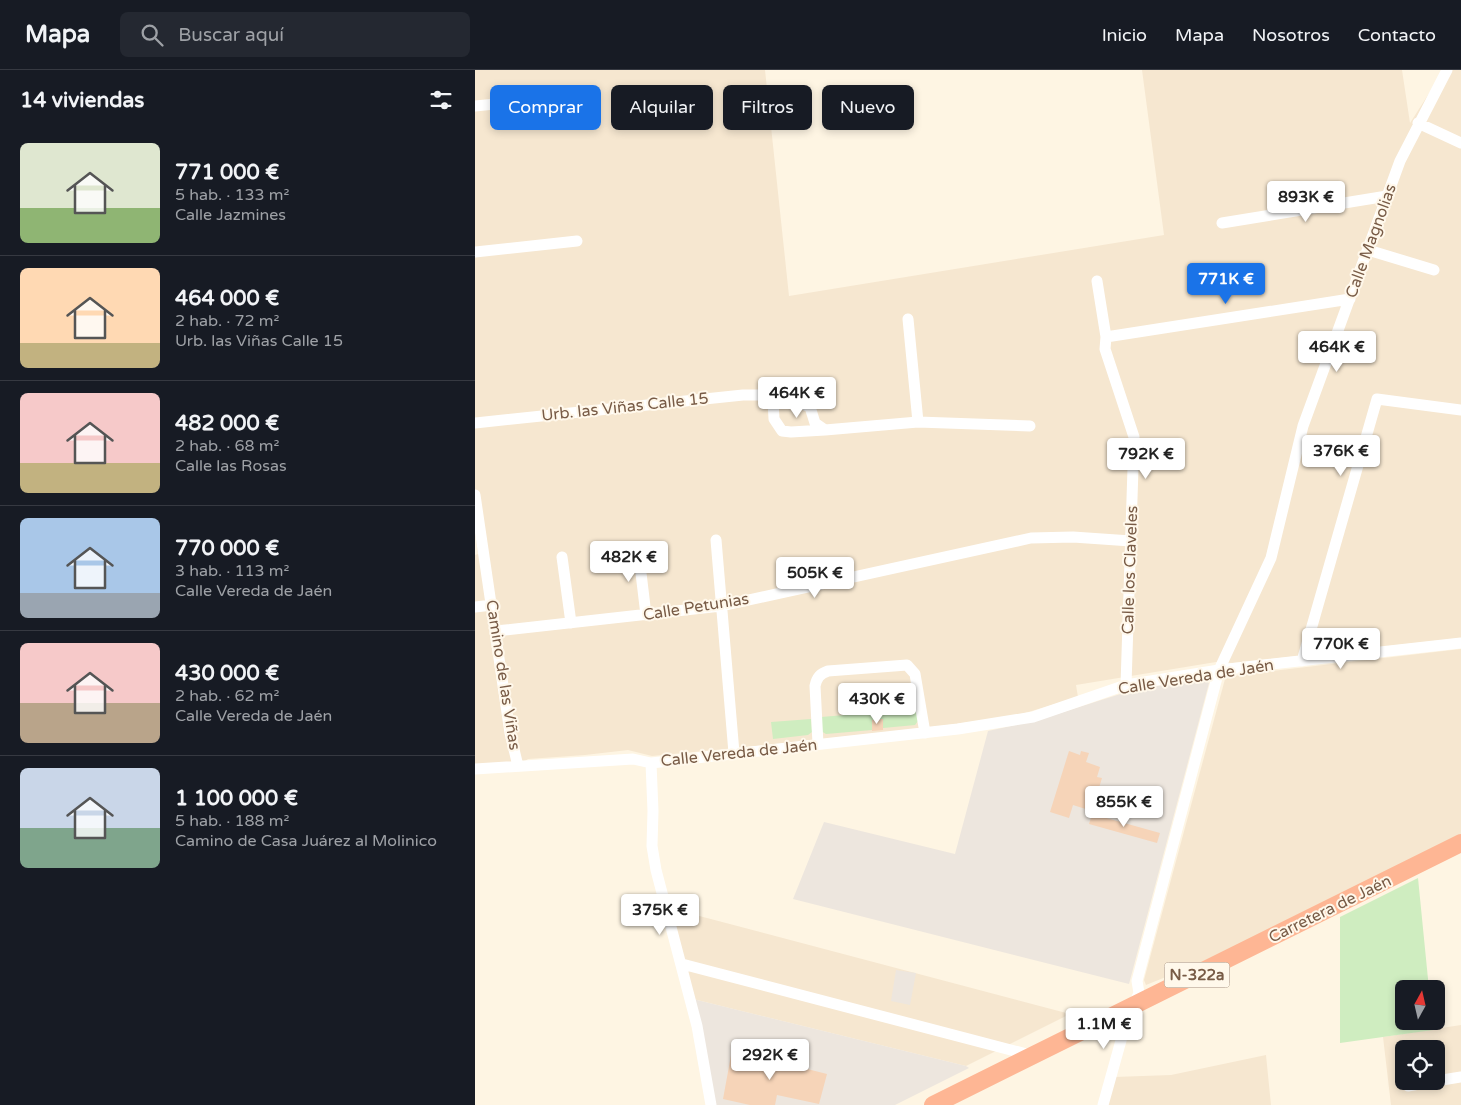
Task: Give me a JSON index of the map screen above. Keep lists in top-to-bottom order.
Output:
{
  "streets": {
    "highway": ["Carretera de Jaén", "N-322a"],
    "street": [
      "Calle Magnolias",
      "Urb. las Viñas Calle 15",
      "Calle los Claveles",
      "Calle Petunias",
      "Camino de las Viñas",
      "Calle Vereda de Jaén"
    ]
  },
  "crossings": [
    ["Calle Magnolias", "Calle Vereda de Jaén"],
    ["Calle Magnolias", "Carretera de Jaén"],
    ["Calle los Claveles", "Calle Petunias"],
    ["Calle los Claveles", "Calle Vereda de Jaén"],
    ["Calle Petunias", "Camino de las Viñas"],
    ["Camino de las Viñas", "Calle Vereda de Jaén"]
  ],
  "north": "top",
  "page": {
    "header": "Mapa",
    "search": "Buscar aquí",
    "nav": [
      "Inicio",
      "Mapa",
      "Nosotros",
      "Contacto"
    ],
    "heading": "14 viviendas",
    "chip": [
      "Comprar",
      "Alquilar",
      "Filtros",
      "Nuevo"
    ],
    "list": [
      {
        "name": "771 000 €",
        "note": "5 hab. · 133 m² · Calle Jazmines"
      },
      {
        "name": "464 000 €",
        "note": "2 hab. · 72 m² · Urb. las Viñas Calle 15"
      },
      {
        "name": "482 000 €",
        "note": "2 hab. · 68 m² · Calle las Rosas"
      },
      {
        "name": "770 000 €",
        "note": "3 hab. · 113 m² · Calle Vereda de Jaén"
      },
      {
        "name": "430 000 €",
        "note": "2 hab. · 62 m² · Calle Vereda de Jaén"
      },
      {
        "name": "1 100 000 €",
        "note": "5 hab. · 188 m² · Camino de Casa Juárez al Molinico"
      }
    ],
    "price": [
      "893K €",
      "771K €",
      "464K €",
      "464K €",
      "376K €",
      "792K €",
      "482K €",
      "505K €",
      "770K €",
      "430K €",
      "855K €",
      "375K €",
      "1.1M €",
      "292K €"
    ]
  }
}
